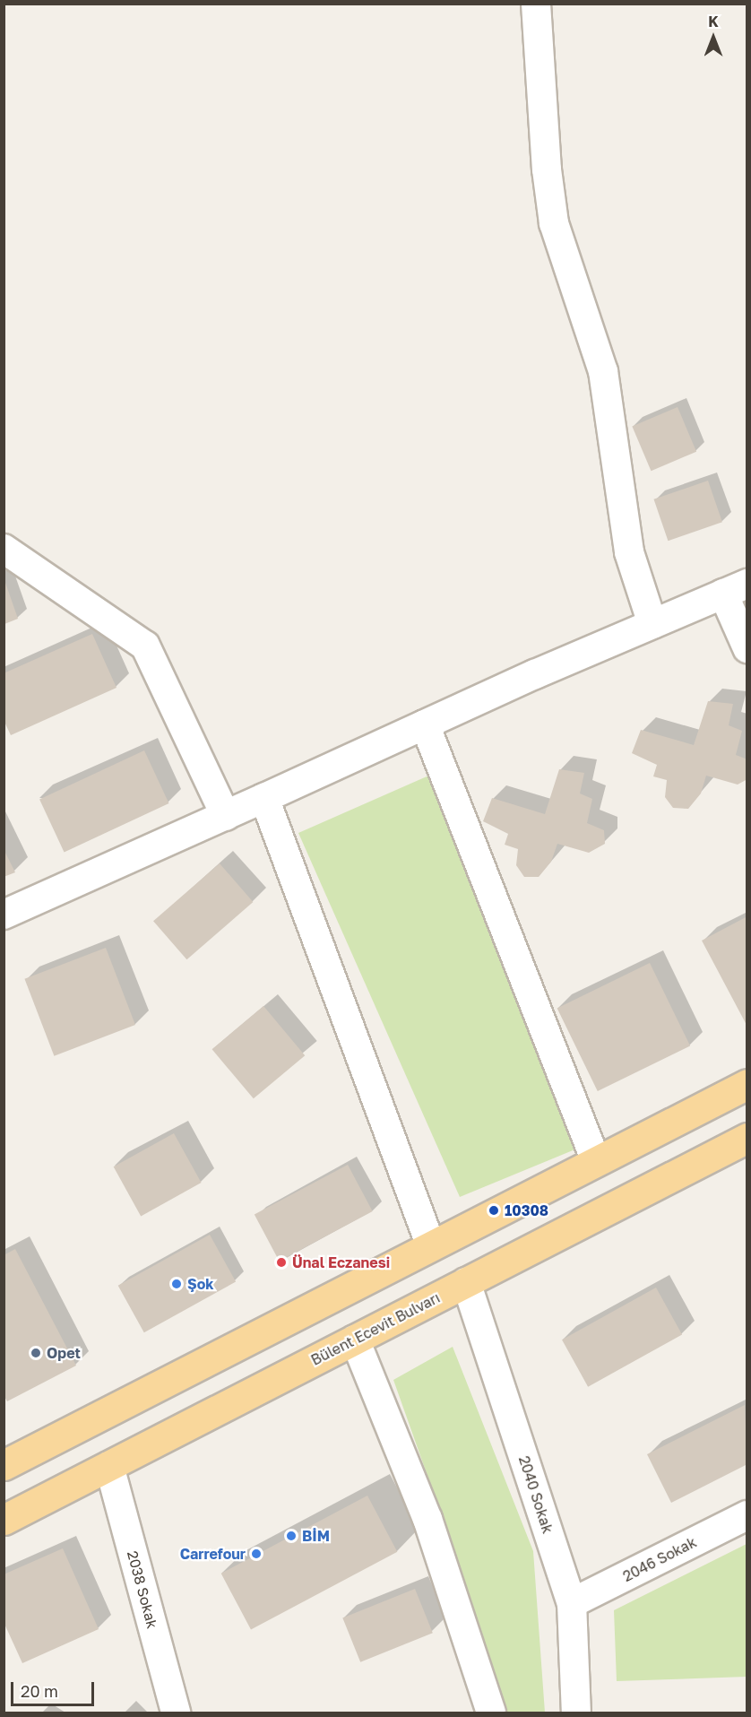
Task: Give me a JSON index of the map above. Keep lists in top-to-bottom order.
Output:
{
  "streets": {
    "main road": ["Bülent Ecevit Bulvarı"],
    "street": ["2040 Sokak", "2046 Sokak", "2038 Sokak"]
  },
  "crossings": [
    ["Bülent Ecevit Bulvarı", "2040 Sokak"],
    ["Bülent Ecevit Bulvarı", "2038 Sokak"],
    ["2040 Sokak", "2046 Sokak"]
  ],
  "places": [
    "10308",
    "Ünal Eczanesi",
    "Şok",
    "Opet",
    "BİM",
    "Carrefour"
  ],
  "scale_bar": "20 m",
  "north": "top"
}
